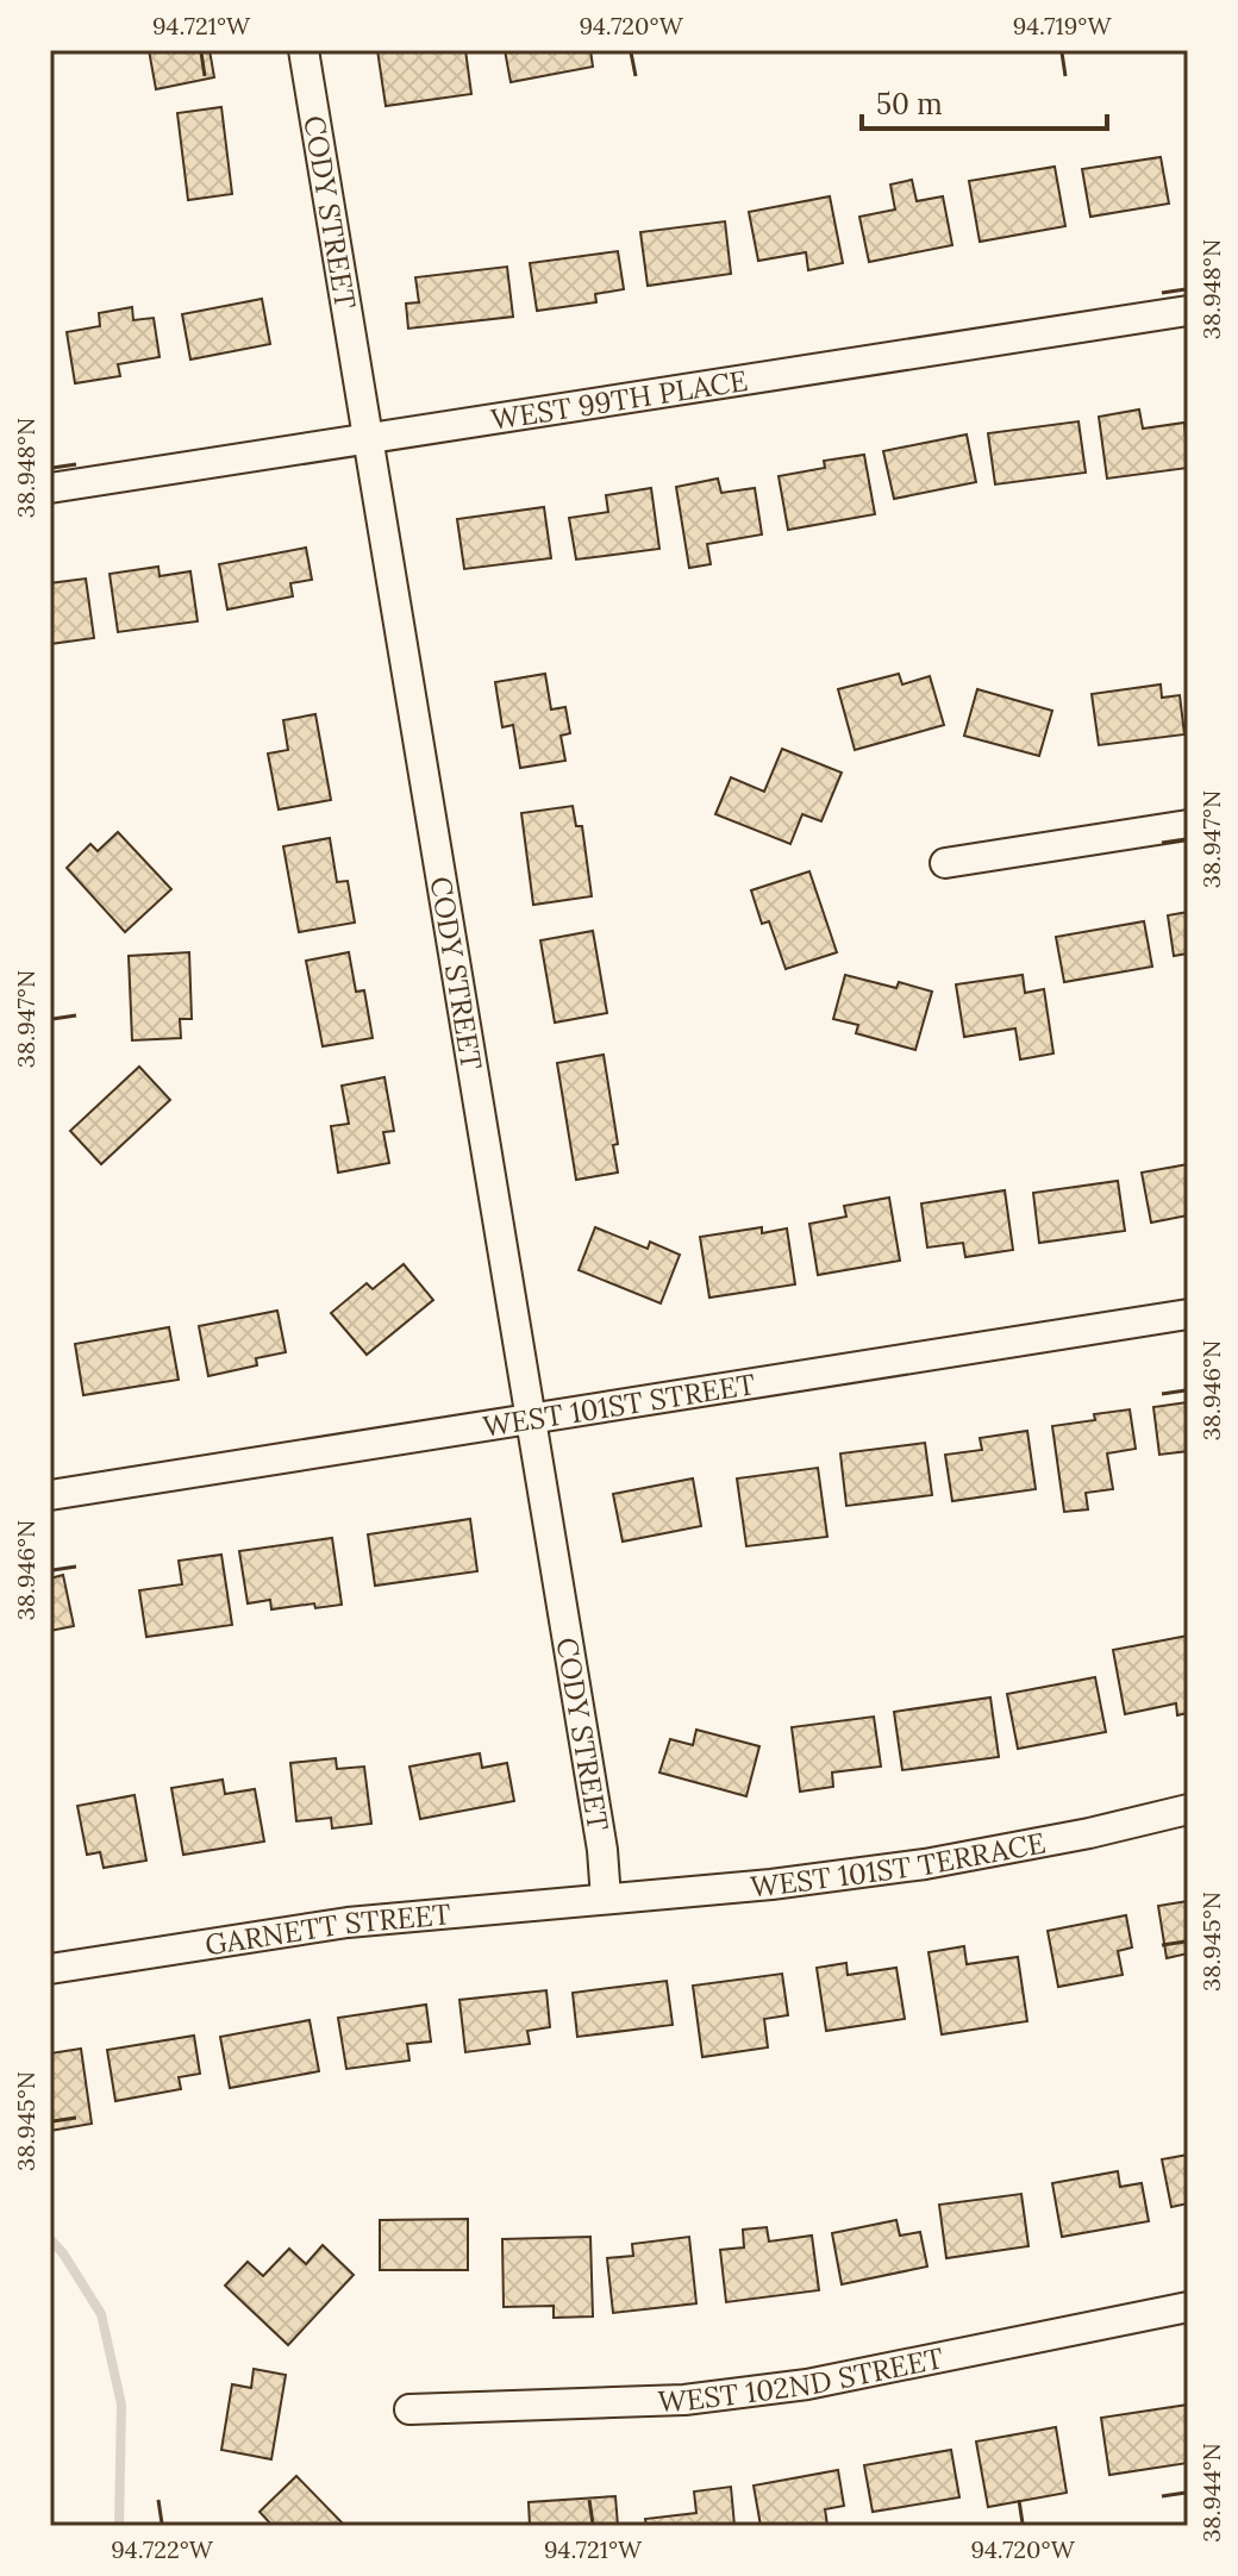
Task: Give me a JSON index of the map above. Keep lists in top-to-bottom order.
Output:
{
  "streets": {
    "street": [
      "CODY STREET",
      "WEST 99TH PLACE",
      "WEST 101ST STREET",
      "WEST 101ST TERRACE",
      "GARNETT STREET",
      "WEST 102ND STREET"
    ]
  },
  "crossings": [
    ["CODY STREET", "WEST 99TH PLACE"],
    ["CODY STREET", "WEST 101ST STREET"],
    ["CODY STREET", "WEST 101ST TERRACE"],
    ["CODY STREET", "GARNETT STREET"],
    ["WEST 101ST TERRACE", "GARNETT STREET"]
  ],
  "scale_bar": "50 m",
  "coordinates": [
    "94.721°W",
    "94.720°W",
    "94.719°W",
    "38.948°N",
    "38.947°N",
    "38.946°N",
    "38.945°N",
    "38.944°N",
    "94.722°W"
  ]
}
